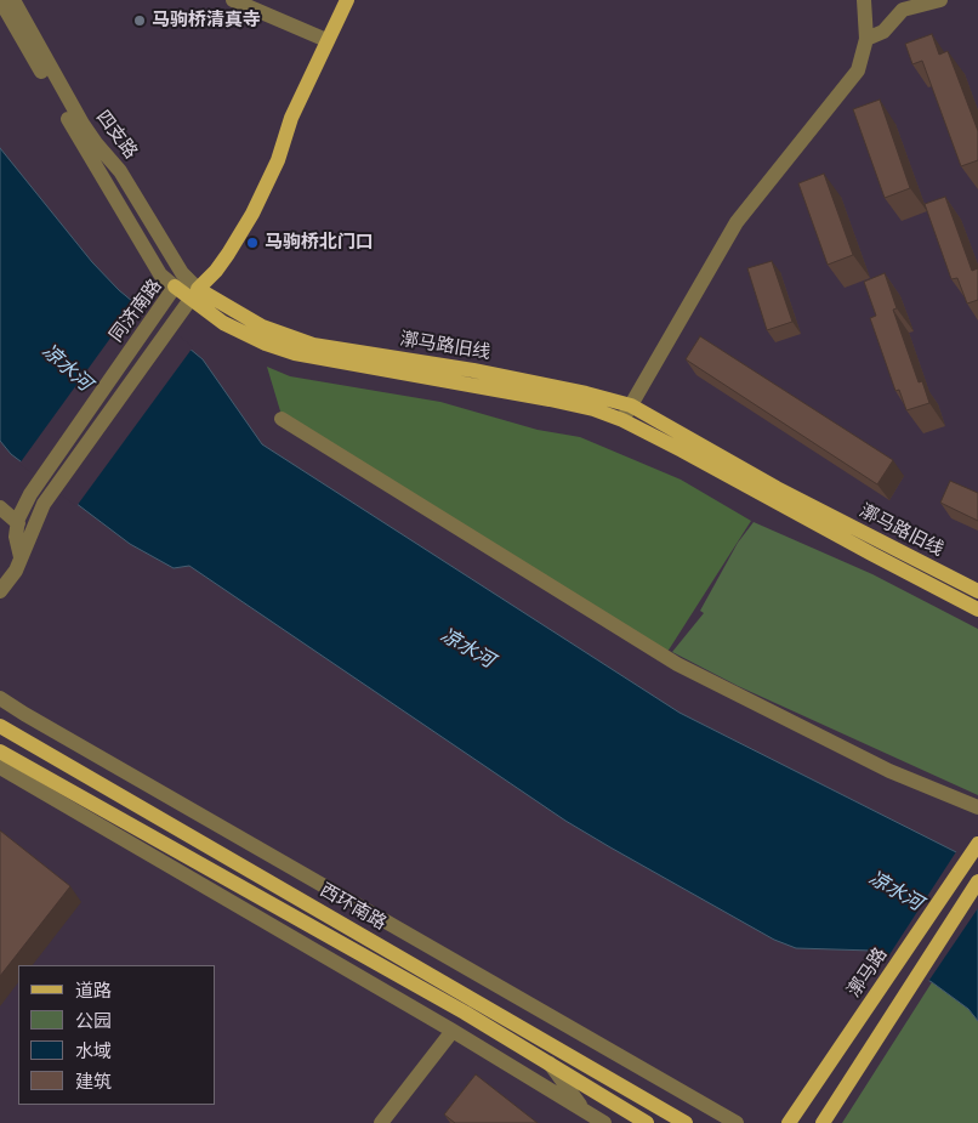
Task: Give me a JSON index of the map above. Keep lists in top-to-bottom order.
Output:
{
  "streets": {
    "main road": ["漷马路旧线", "西环南路", "漷马路"],
    "street": ["四支路", "同济南路"]
  },
  "crossings": [
    ["四支路", "同济南路"],
    ["四支路", "漷马路旧线"],
    ["同济南路", "漷马路旧线"]
  ],
  "water": ["凉水河"],
  "places": ["马驹桥清真寺", "马驹桥北门口"],
  "legend": [
    "道路",
    "公园",
    "水域",
    "建筑"
  ]
}
